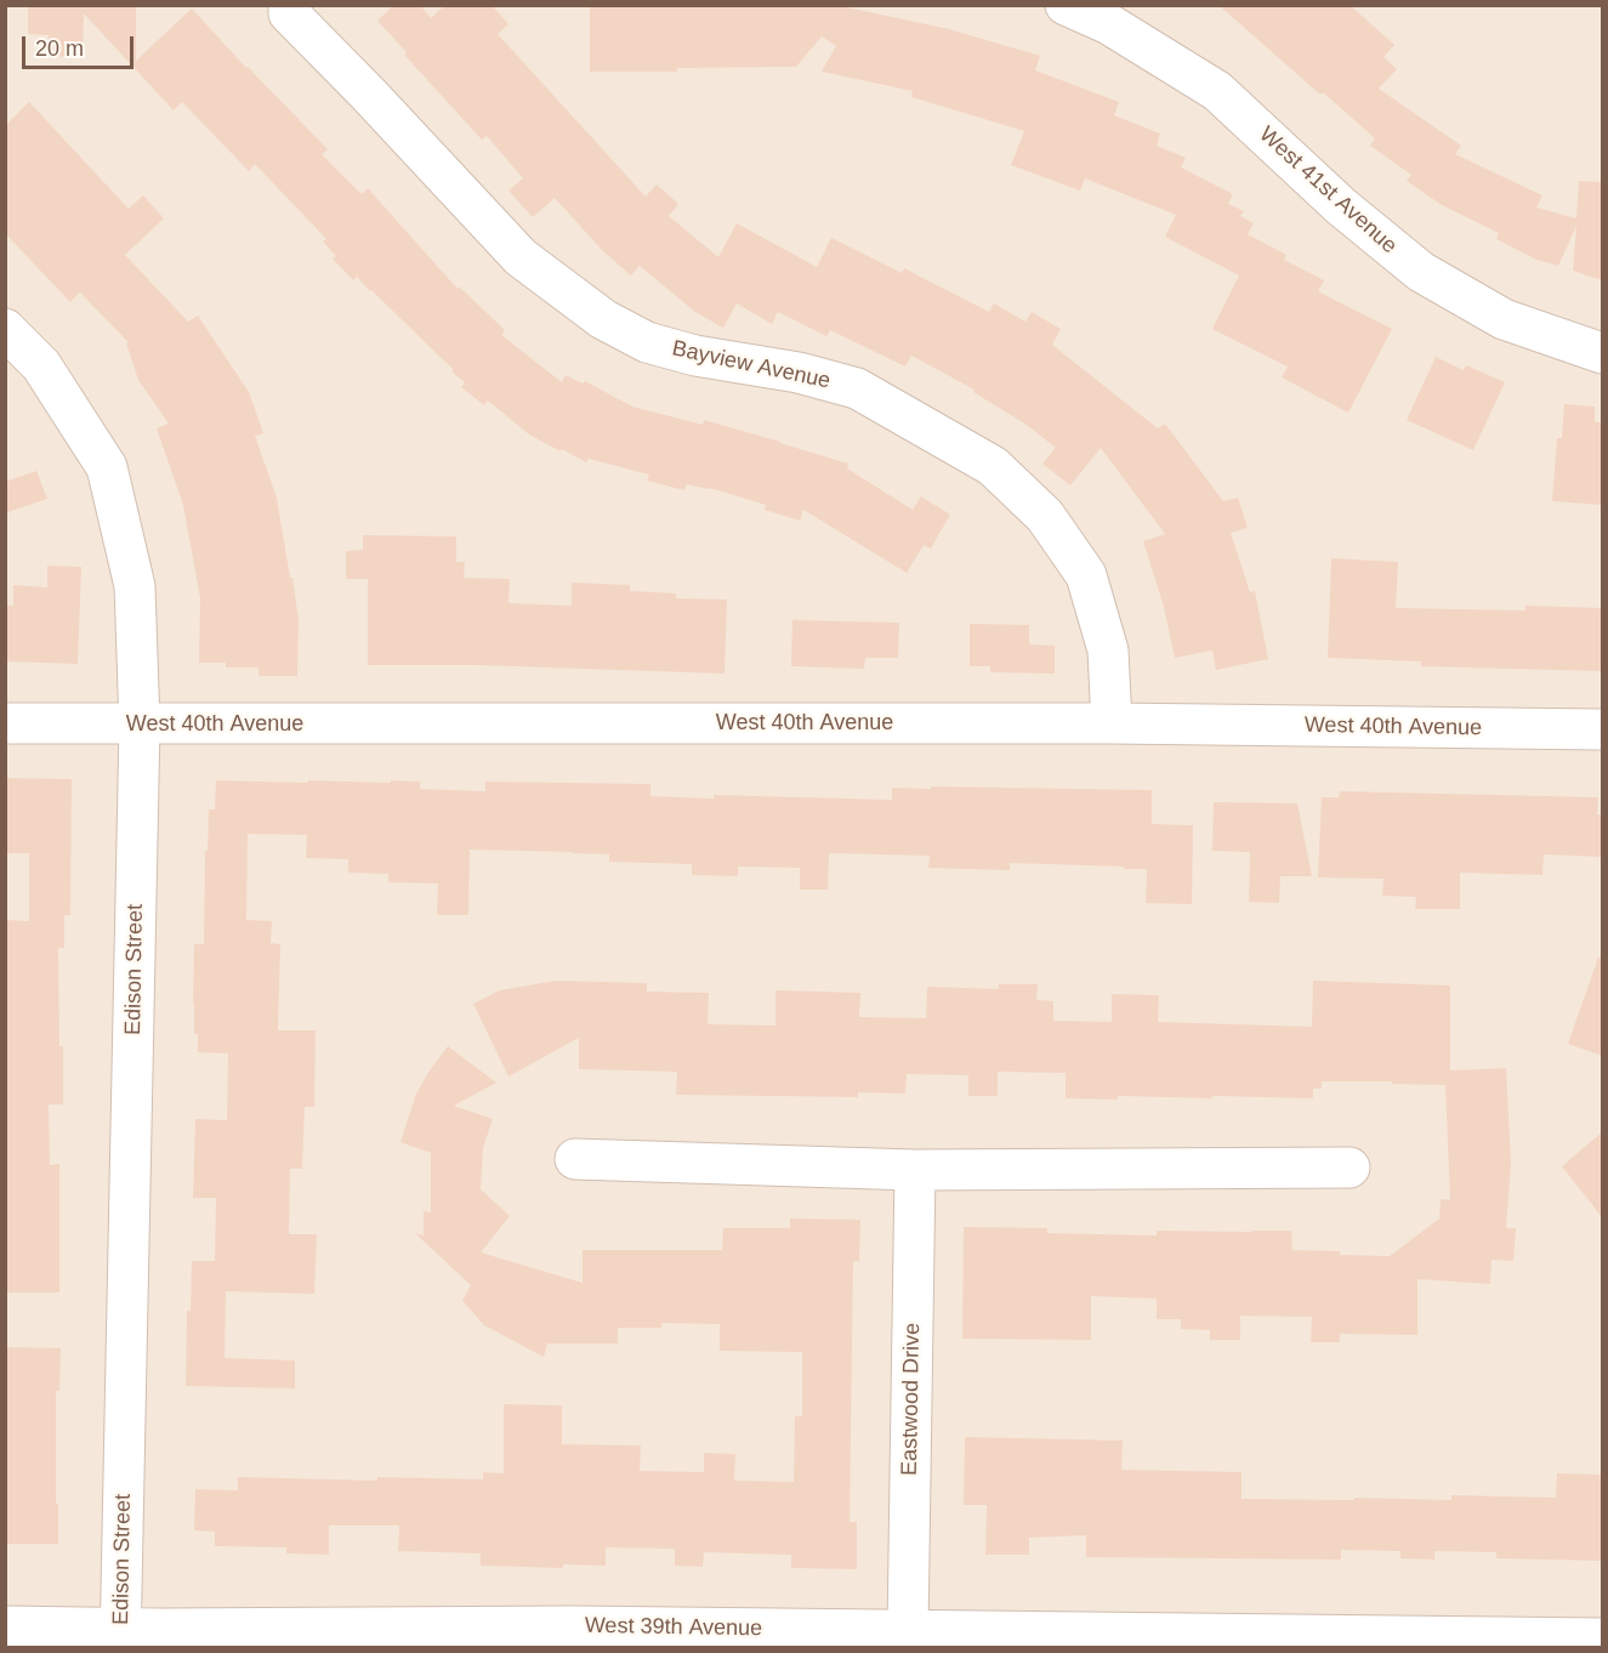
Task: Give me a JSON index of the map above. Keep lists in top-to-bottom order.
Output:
{
  "streets": {
    "street": [
      "West 41st Avenue",
      "Bayview Avenue",
      "West 40th Avenue",
      "Edison Street",
      "Eastwood Drive",
      "West 39th Avenue"
    ]
  },
  "crossings": [
    ["Bayview Avenue", "West 40th Avenue"],
    ["West 40th Avenue", "Edison Street"],
    ["Edison Street", "West 39th Avenue"],
    ["Eastwood Drive", "West 39th Avenue"]
  ],
  "scale_bar": "20 m"
}
